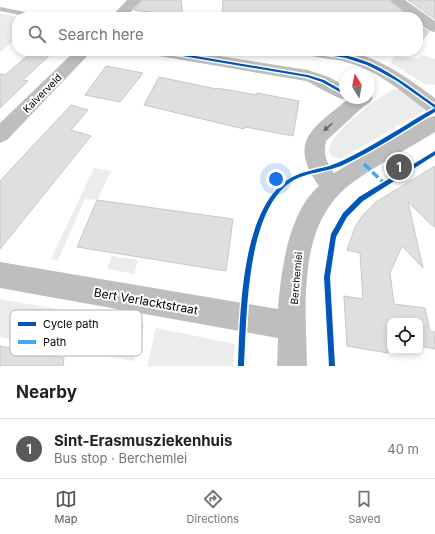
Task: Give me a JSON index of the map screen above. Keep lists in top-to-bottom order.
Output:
{
  "streets": {
    "street": ["Kalverveld", "Berchemlei", "Bert Verlacktstraat"]
  },
  "crossings": [
    ["Berchemlei", "Bert Verlacktstraat"]
  ],
  "legend": ["Cycle path", "Path"],
  "north": "top",
  "page": {
    "search": "Search here",
    "pins": "1",
    "heading": "Nearby",
    "list": [
      {
        "mark": "1",
        "name": "Sint-Erasmusziekenhuis",
        "note": "Bus stop · Berchemlei",
        "value": "40 m"
      }
    ],
    "nav": ["Map", "Directions", "Saved"]
  }
}
